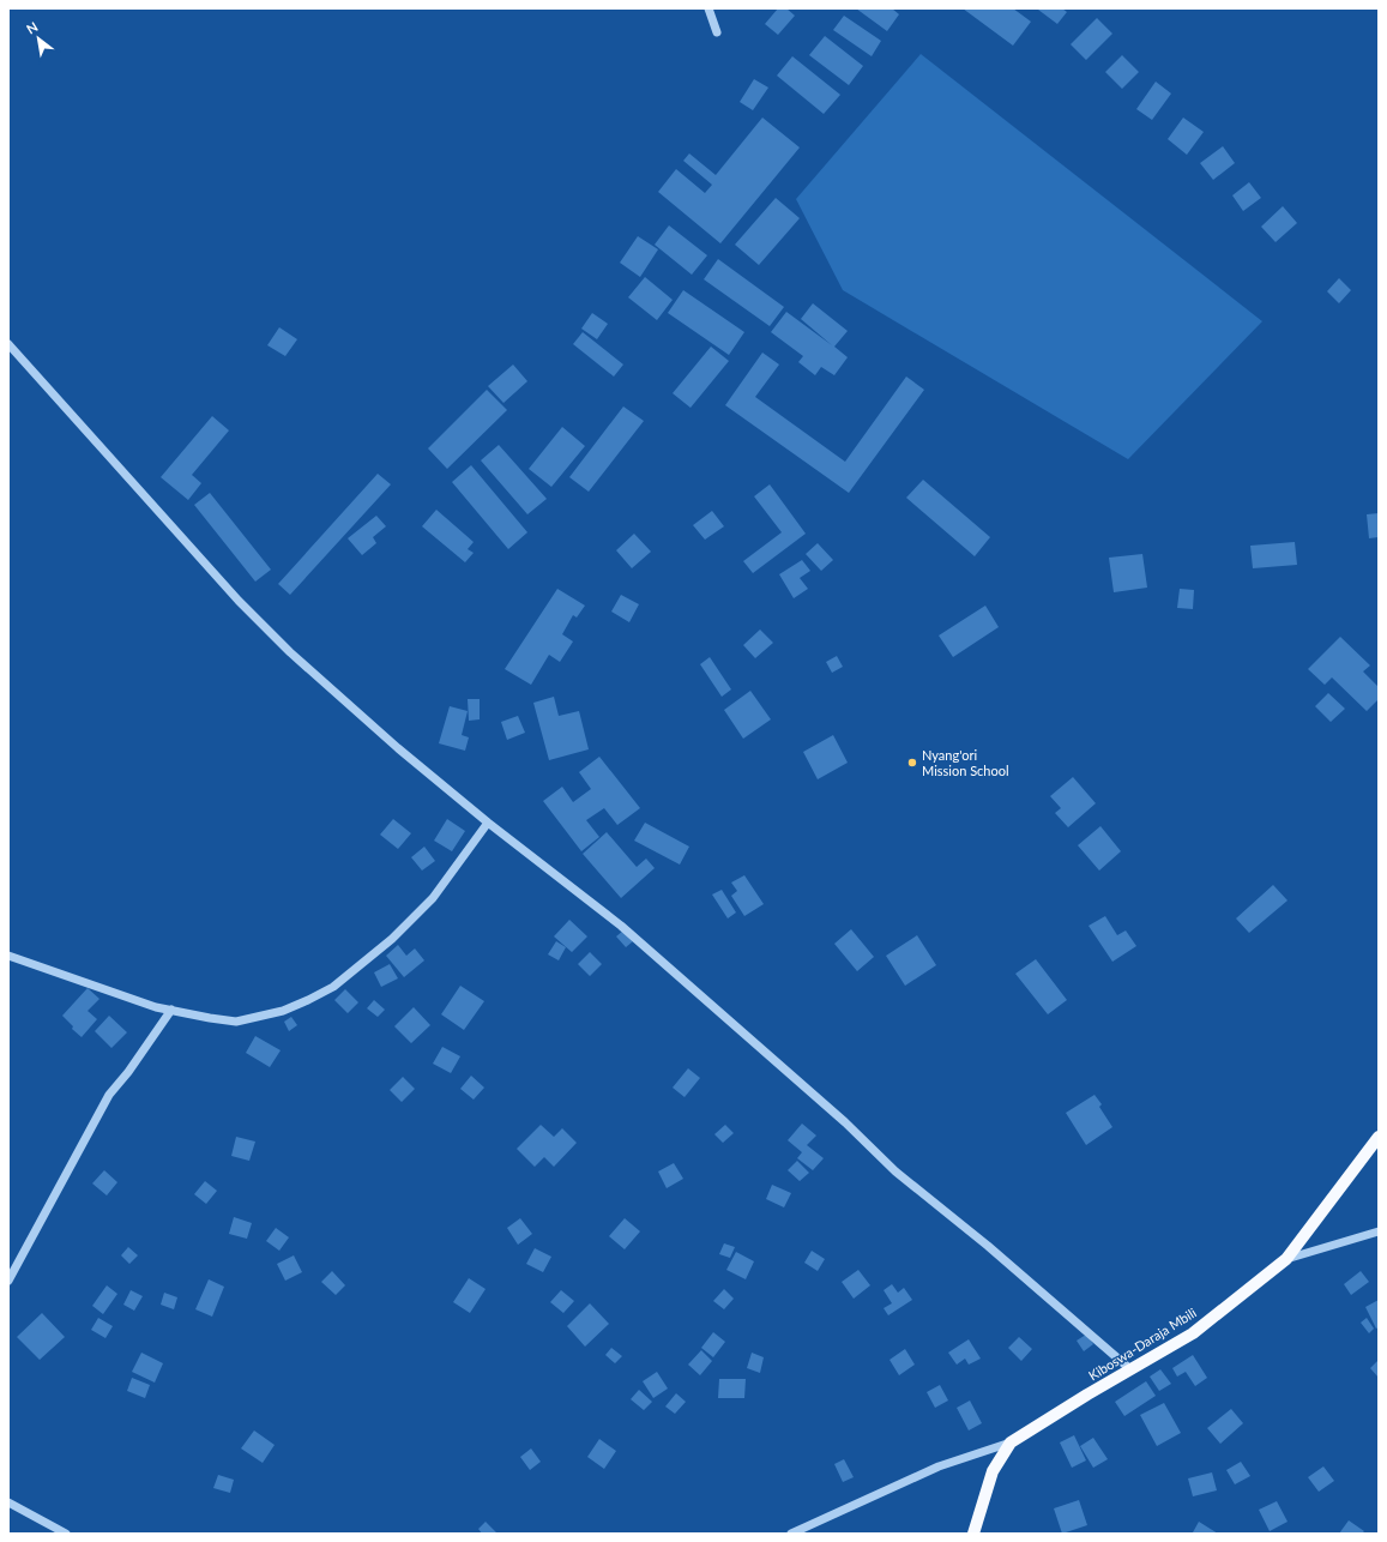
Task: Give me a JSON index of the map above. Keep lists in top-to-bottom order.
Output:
{
  "streets": {
    "main road": ["Kiboswa-Daraja Mbili"]
  },
  "places": ["Nyang'ori Mission School"],
  "north": "top left"
}
